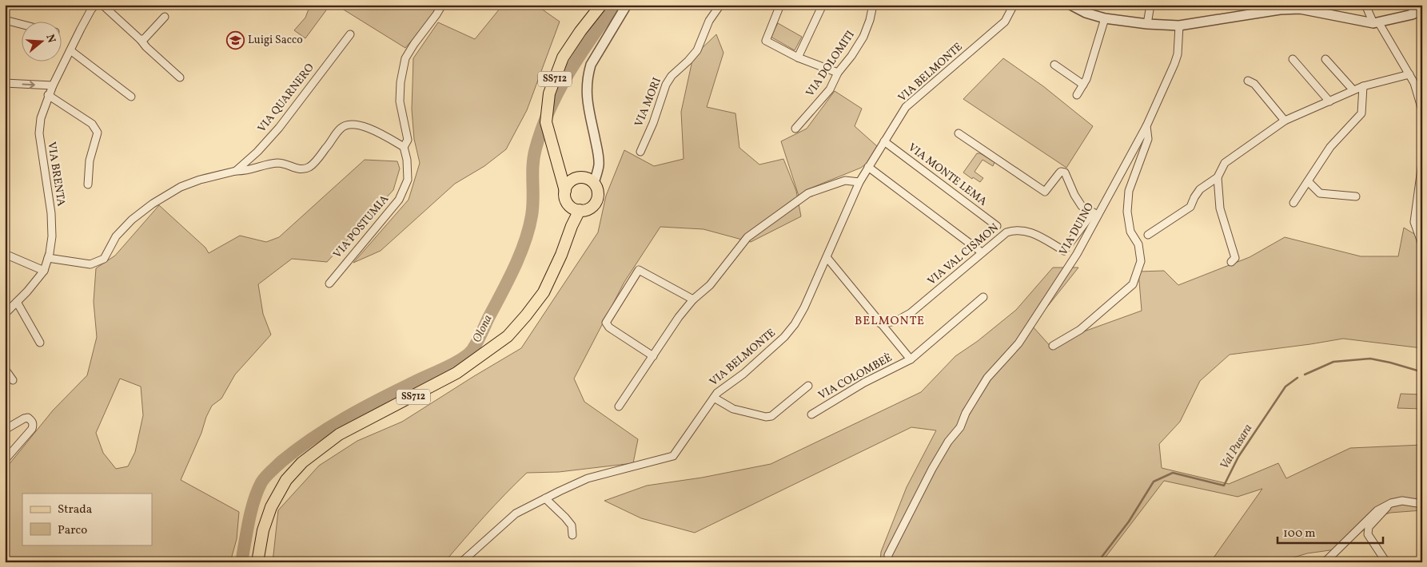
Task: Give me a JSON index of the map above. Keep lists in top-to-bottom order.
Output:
{
  "streets": {
    "main road": ["SS712"],
    "street": [
      "VIA DOLOMITI",
      "VIA BELMONTE",
      "VIA QUARNERO",
      "VIA MORI",
      "VIA BRENTA",
      "VIA MONTE LEMA",
      "VIA POSTUMIA",
      "VIA DUINO",
      "VIA VAL CISMON",
      "VIA COLOMBEÈ"
    ]
  },
  "crossings": [
    ["VIA BELMONTE", "VIA MONTE LEMA"],
    ["VIA BELMONTE", "VIA COLOMBEÈ"],
    ["VIA QUARNERO", "VIA BRENTA"],
    ["VIA QUARNERO", "VIA POSTUMIA"],
    ["VIA DUINO", "VIA VAL CISMON"],
    ["VIA VAL CISMON", "VIA COLOMBEÈ"]
  ],
  "districts": ["BELMONTE"],
  "water": ["Olona", "Val Pusara"],
  "places": {
    "school or university": ["Luigi Sacco"]
  },
  "legend": ["Strada", "Parco"],
  "scale_bar": "100 m",
  "north": "right"
}
